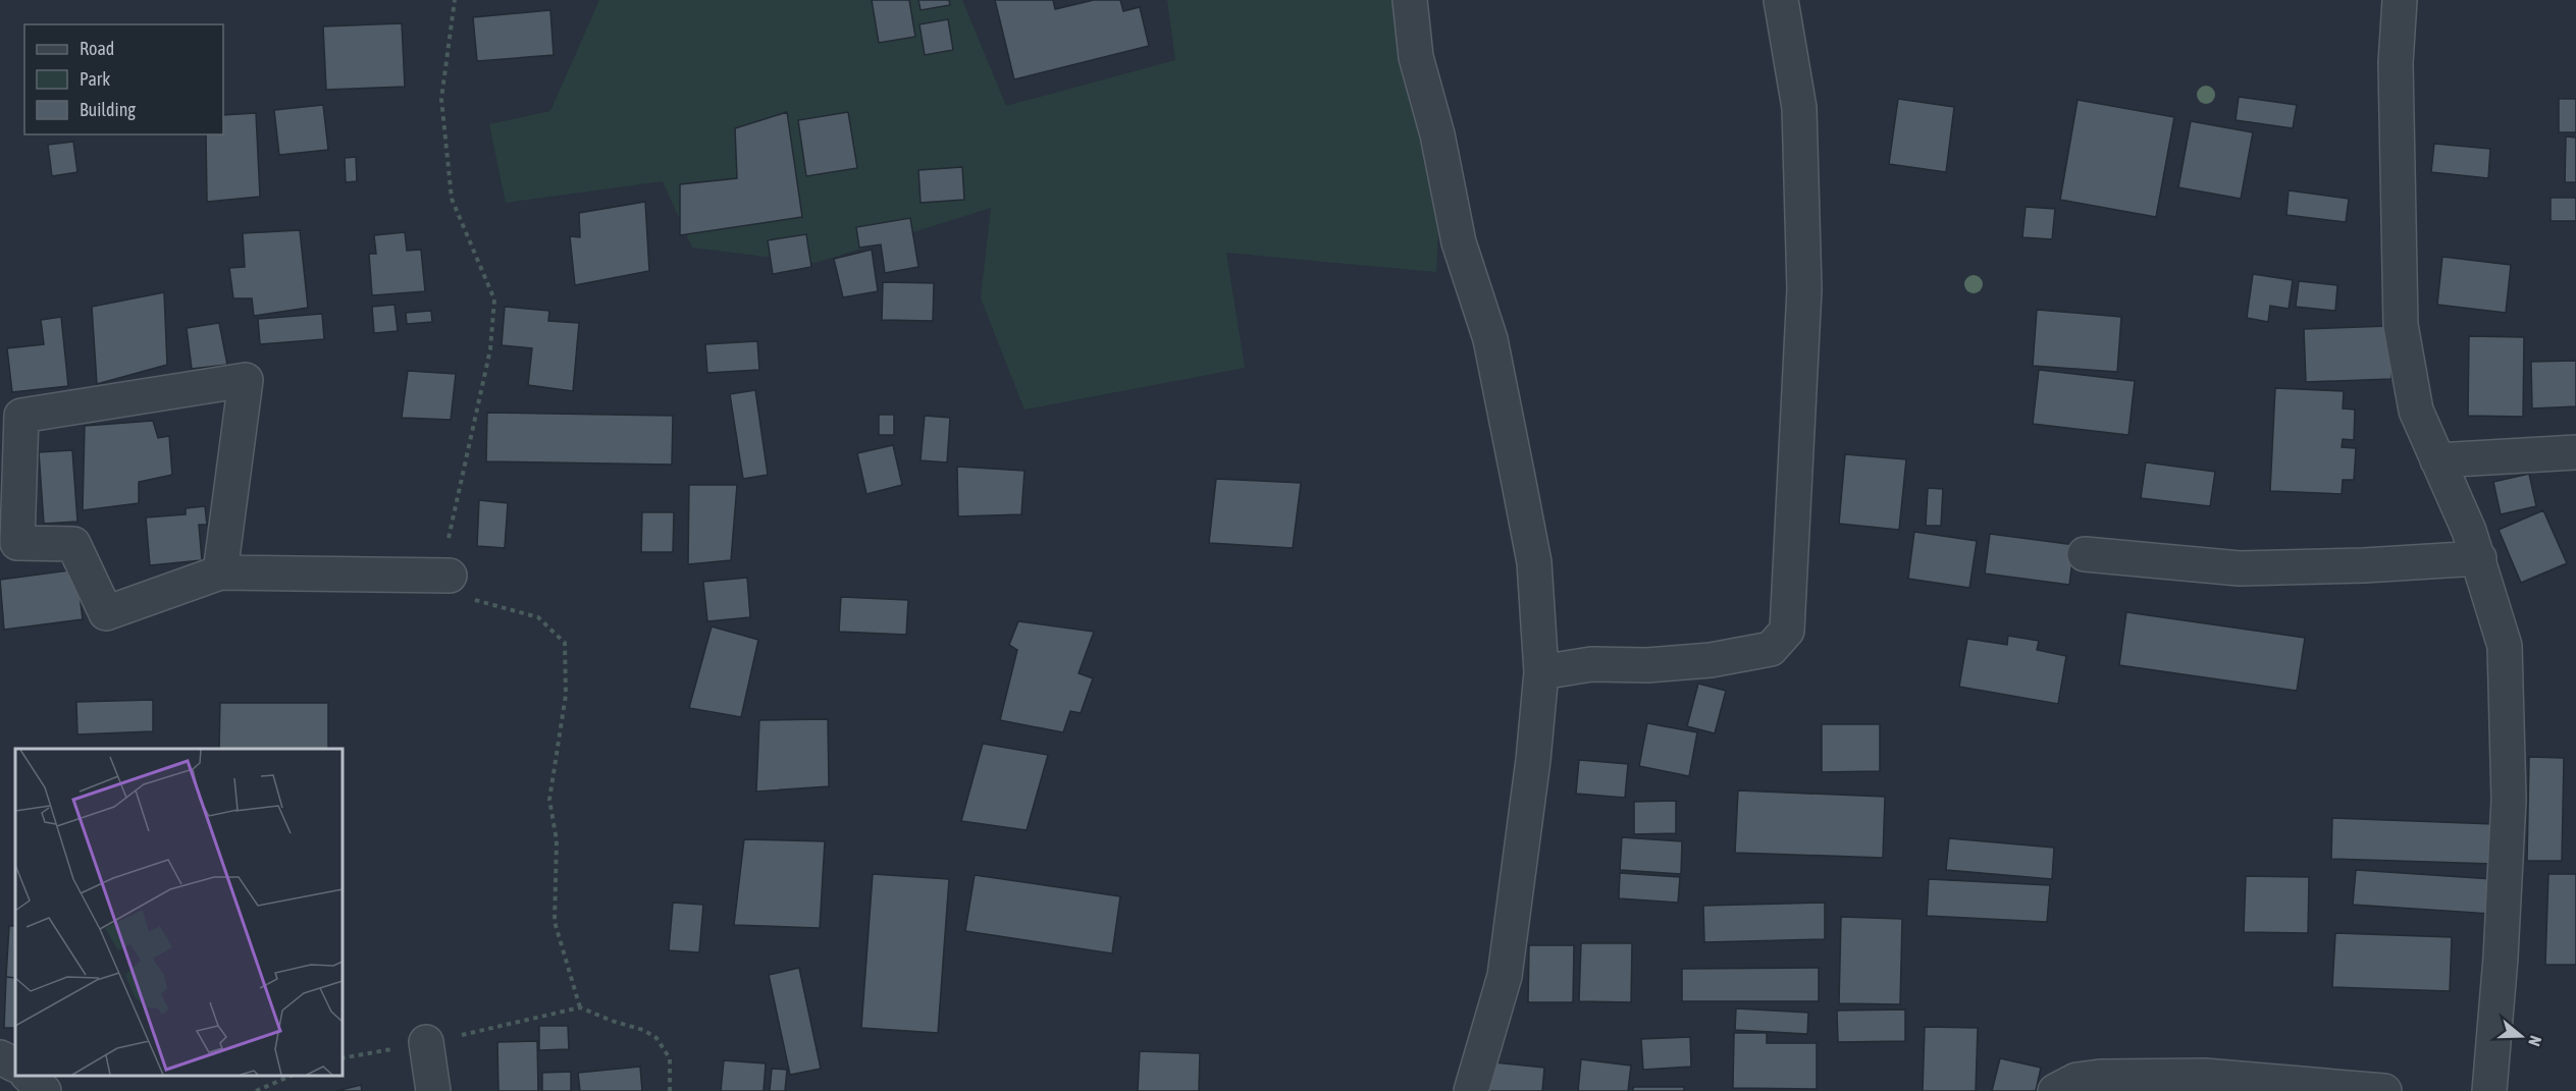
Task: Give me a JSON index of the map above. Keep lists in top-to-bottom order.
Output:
{
  "legend": ["Road", "Park", "Building"],
  "north": "right"
}
